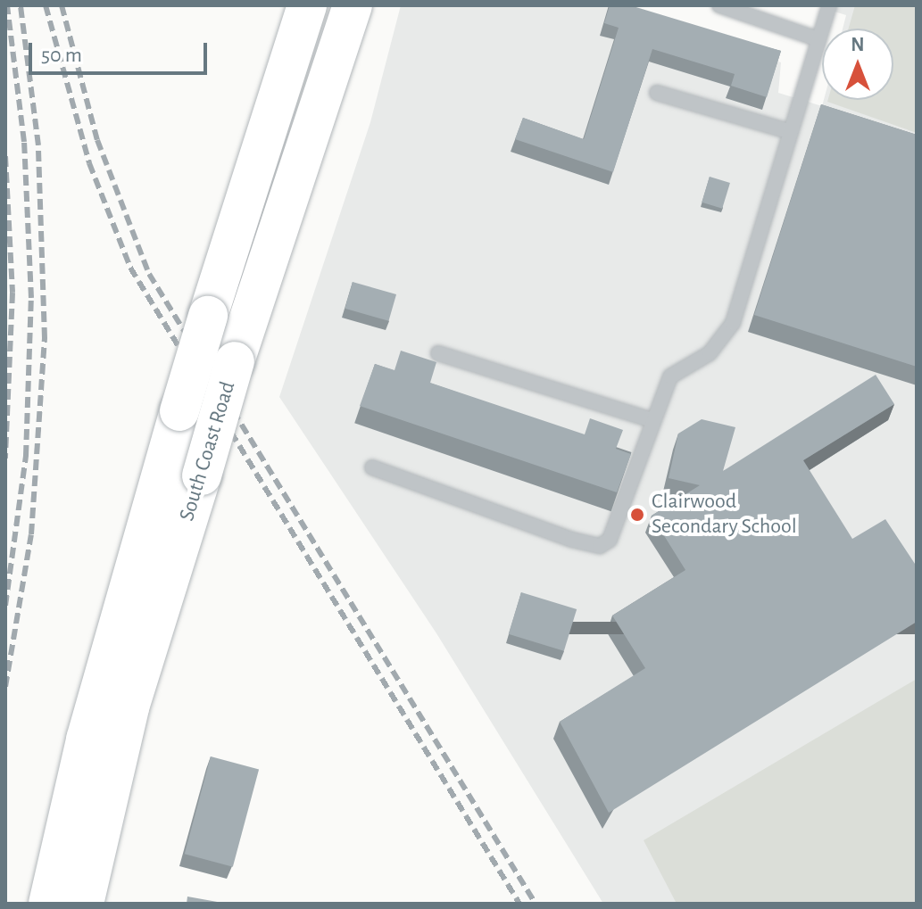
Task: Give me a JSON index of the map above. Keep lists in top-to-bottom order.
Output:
{
  "streets": {
    "highway": ["South Coast Road"]
  },
  "places": ["Clairwood Secondary School"],
  "scale_bar": "50 m",
  "north": "top"
}
